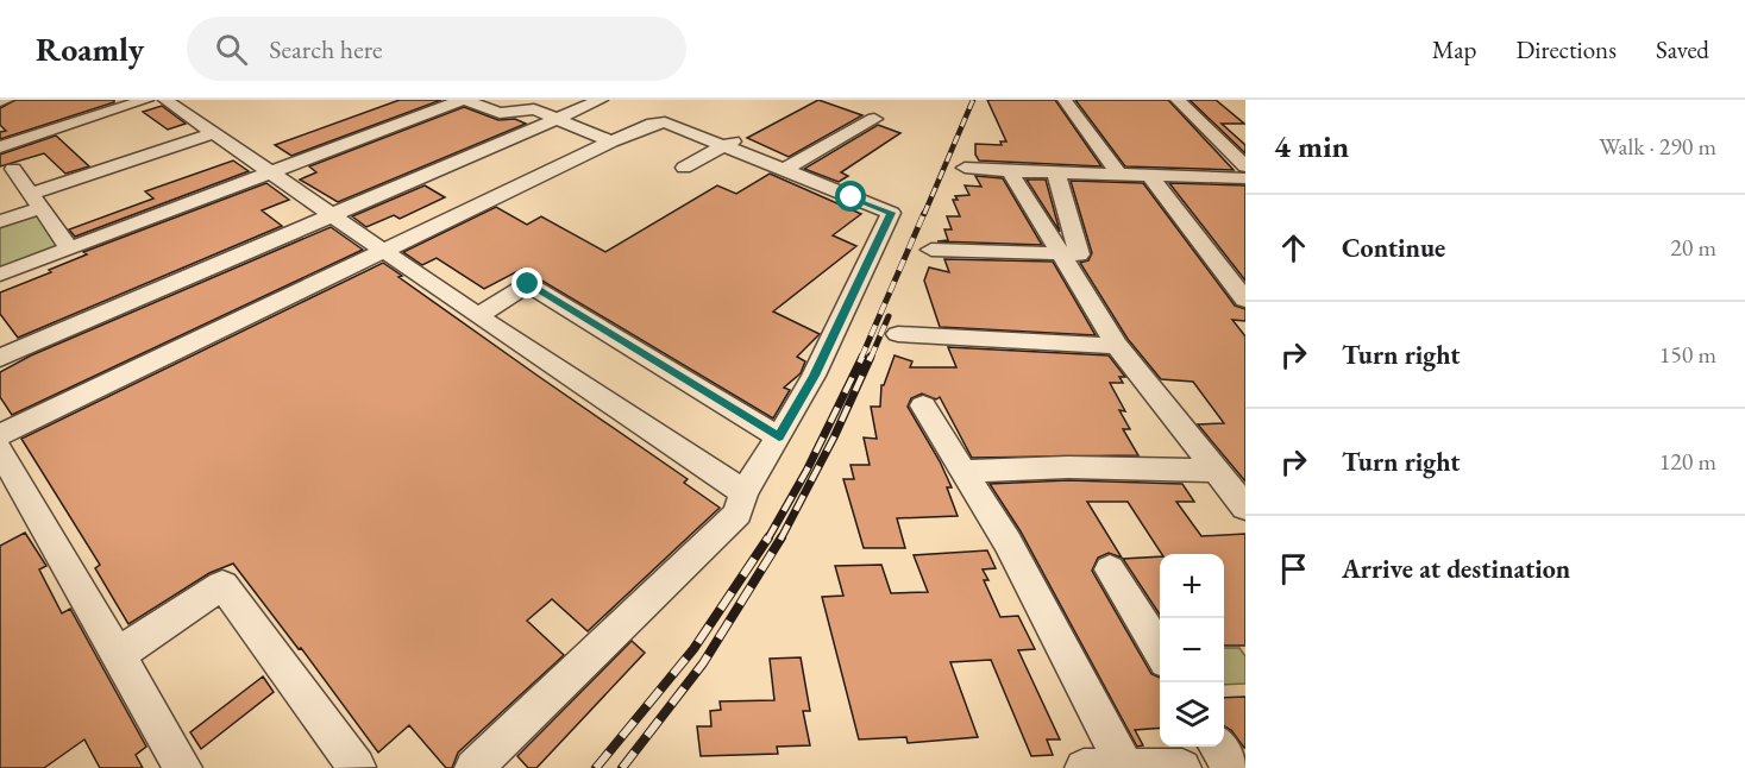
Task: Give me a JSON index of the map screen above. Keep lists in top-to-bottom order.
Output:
{
  "page": {
    "header": "Roamly",
    "search": "Search here",
    "nav": ["Map", "Directions", "Saved"],
    "heading": ["4 min", "Walk · 290 m"],
    "list": [
      ["Continue", "20 m"],
      ["Turn right", "150 m"],
      ["Turn right", "120 m"],
      "Arrive at destination"
    ],
    "map_buttons": ["+", "−"]
  }
}
